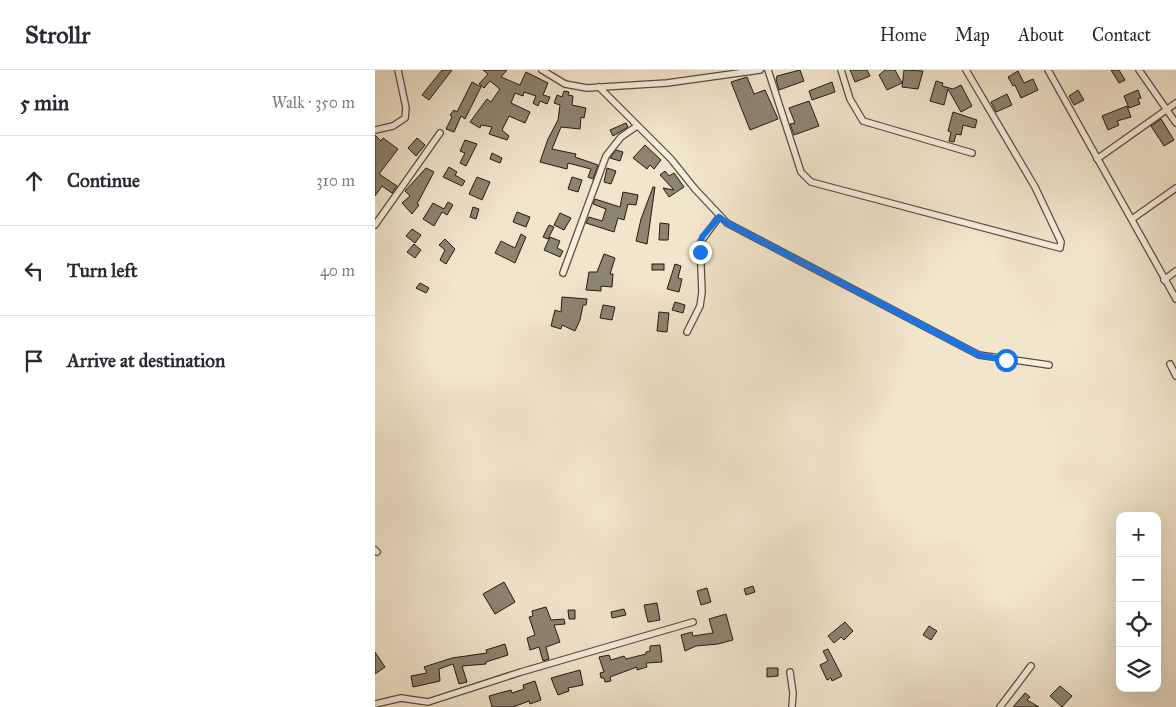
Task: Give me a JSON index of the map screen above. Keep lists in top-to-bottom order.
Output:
{
  "page": {
    "header": "Strollr",
    "nav": [
      "Home",
      "Map",
      "About",
      "Contact"
    ],
    "heading": ["5 min", "Walk · 350 m"],
    "list": [
      ["Continue", "310 m"],
      ["Turn left", "40 m"],
      "Arrive at destination"
    ],
    "map_buttons": ["+", "−"]
  }
}
